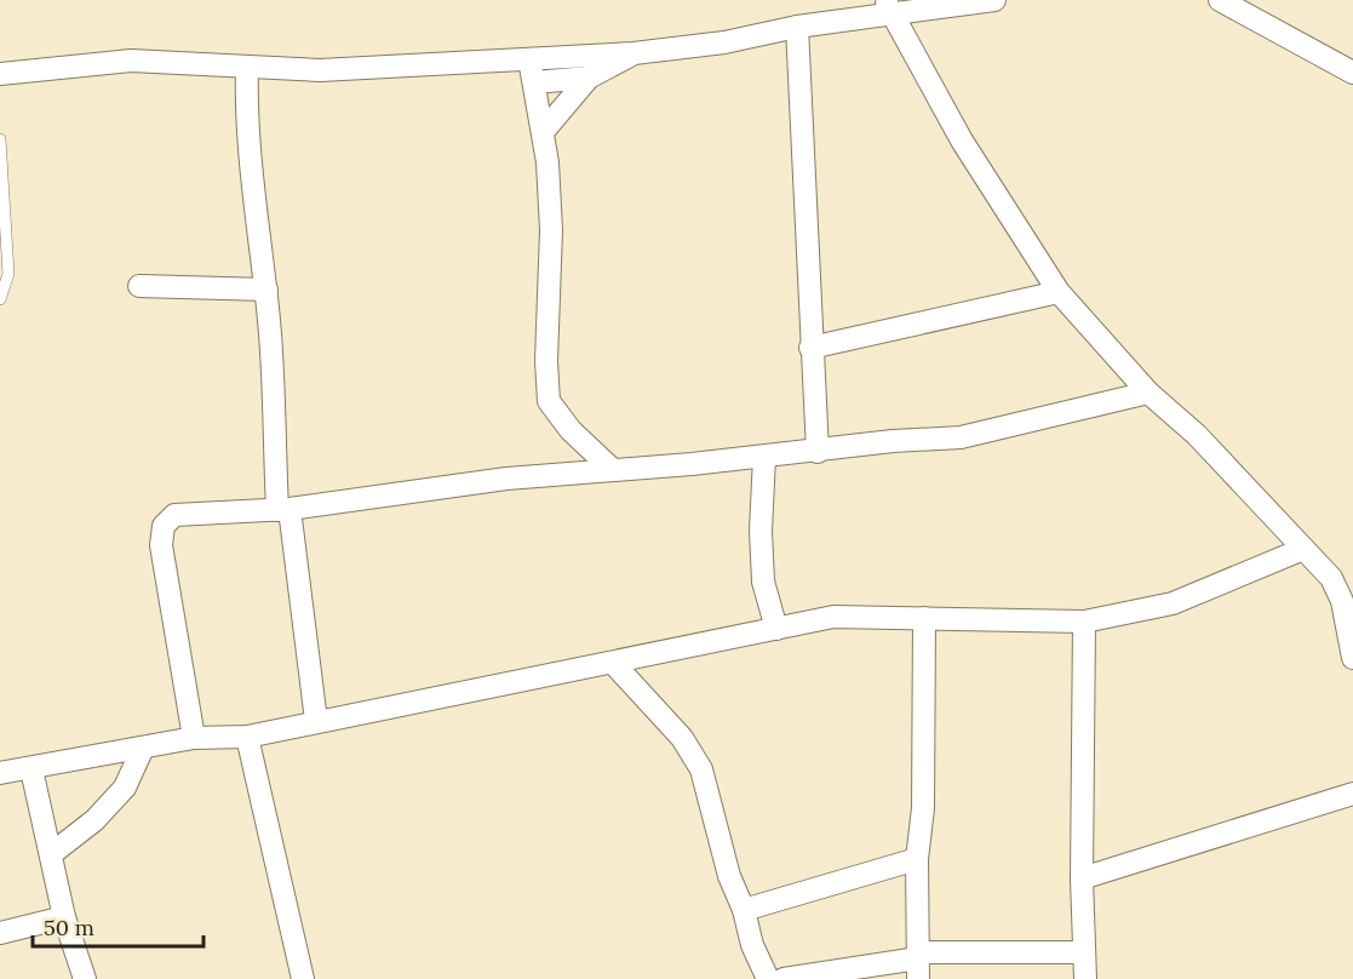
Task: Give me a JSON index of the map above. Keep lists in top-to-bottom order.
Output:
{
  "scale_bar": "50 m"
}
